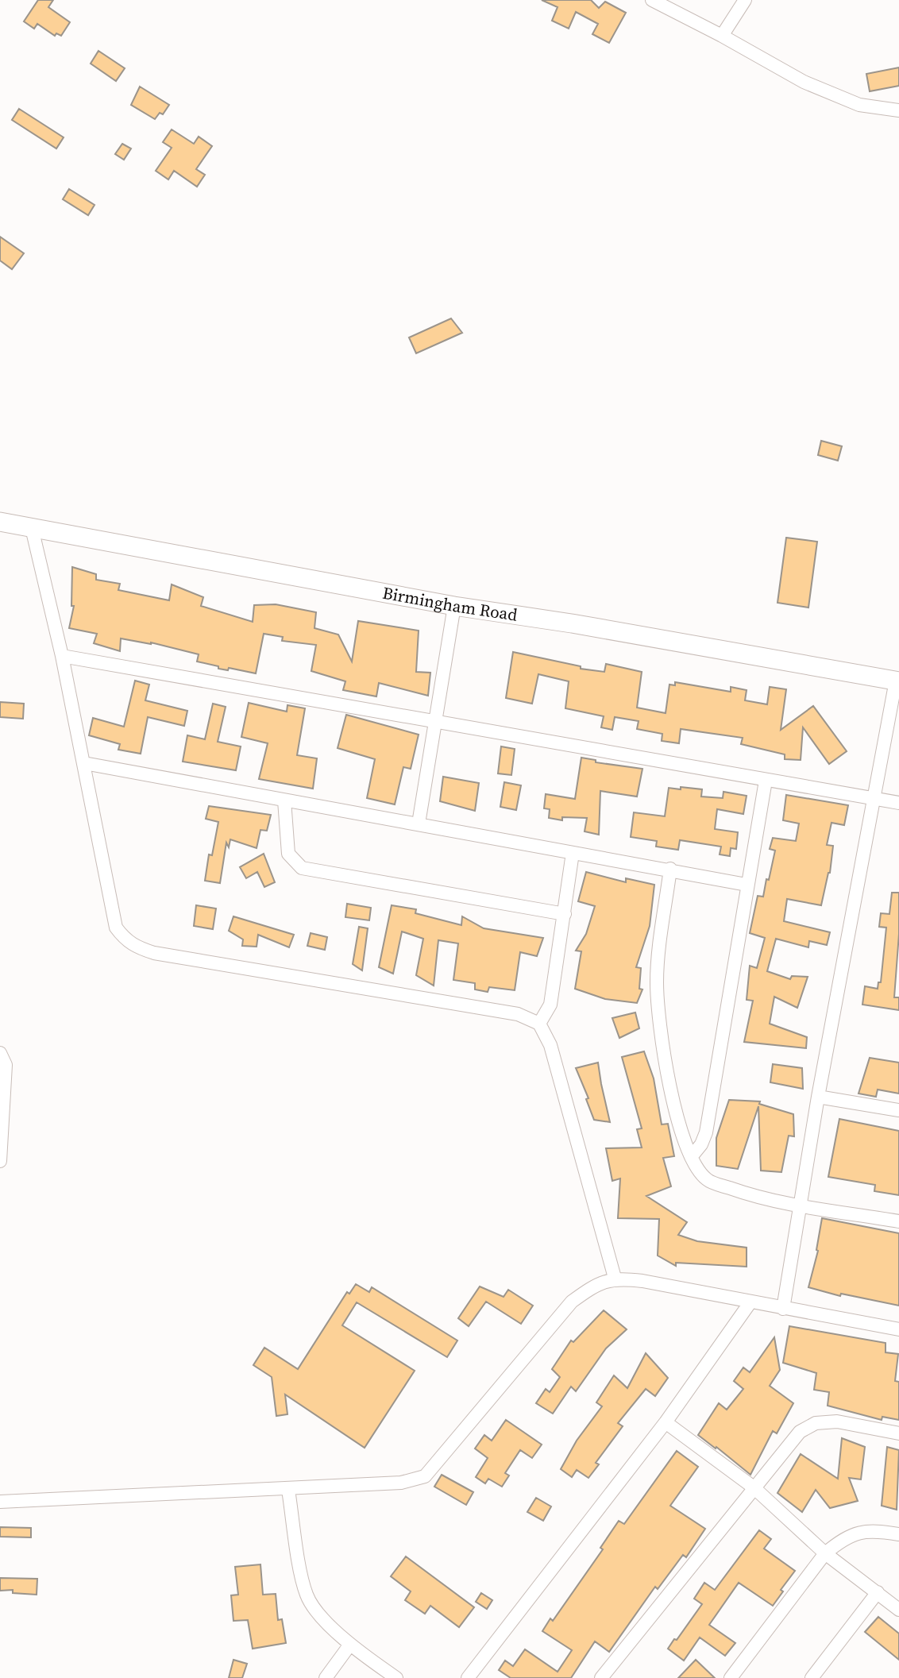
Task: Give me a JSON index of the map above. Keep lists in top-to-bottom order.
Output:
{
  "streets": {
    "street": ["Birmingham Road"]
  }
}
